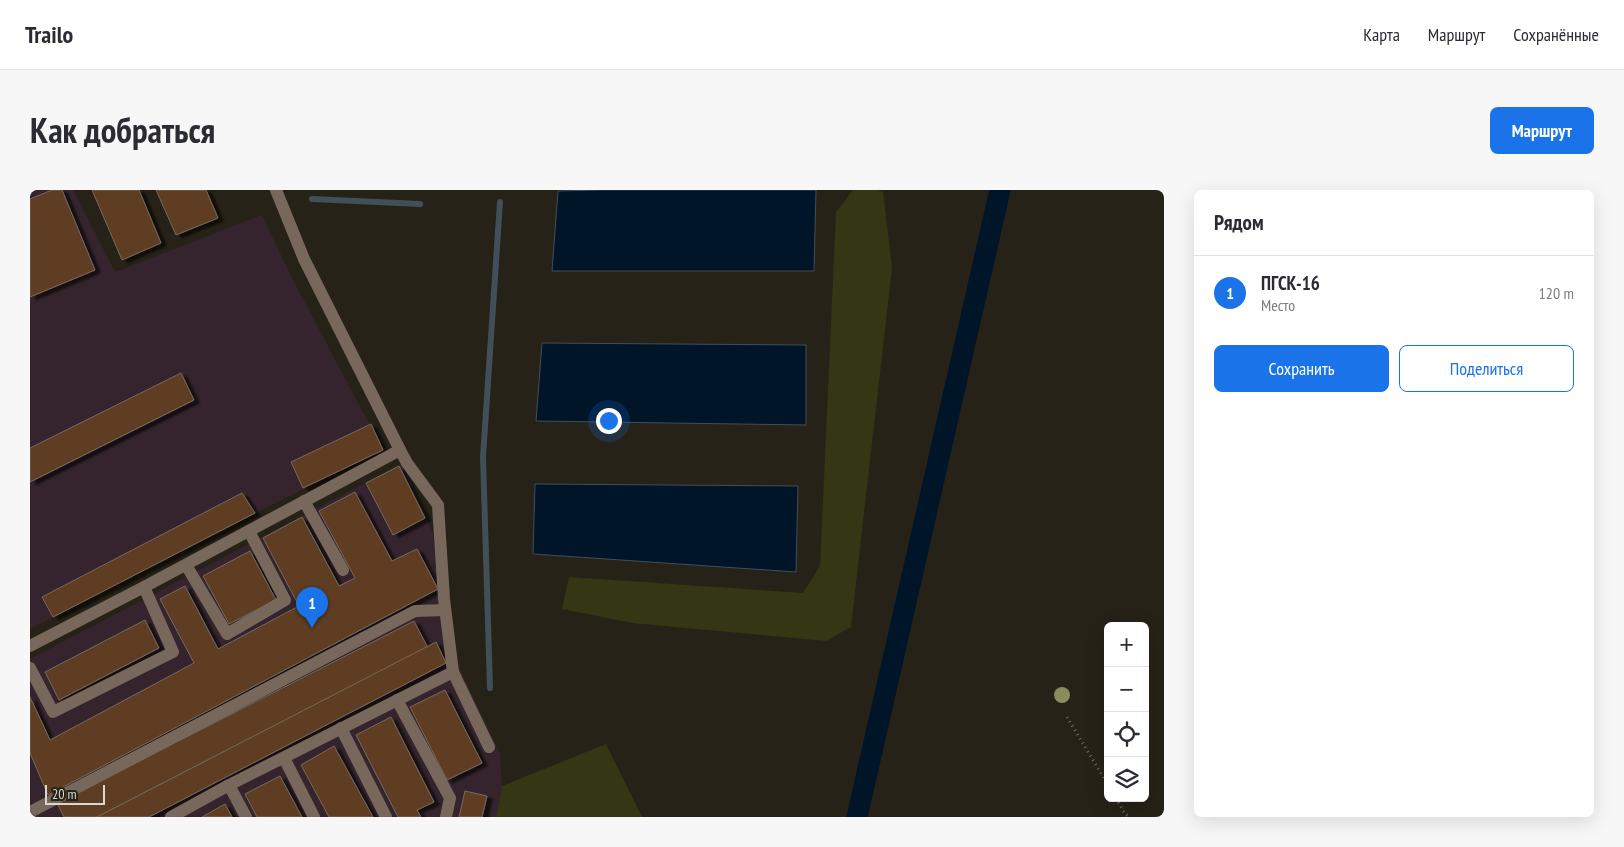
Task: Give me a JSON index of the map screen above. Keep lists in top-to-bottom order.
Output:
{
  "scale_bar": "20 m",
  "page": {
    "header": "Trailo",
    "nav": ["Карта", "Маршрут", "Сохранённые"],
    "title": "Как добраться",
    "buttons": [
      "Маршрут",
      ["Сохранить", "Поделиться"]
    ],
    "heading": "Рядом",
    "list": [
      {
        "mark": "1",
        "name": "ПГСК-16",
        "note": "Место",
        "value": "120 m"
      }
    ],
    "pins": "1",
    "map_buttons": ["+", "−"],
    "scale": "20 m"
  }
}
